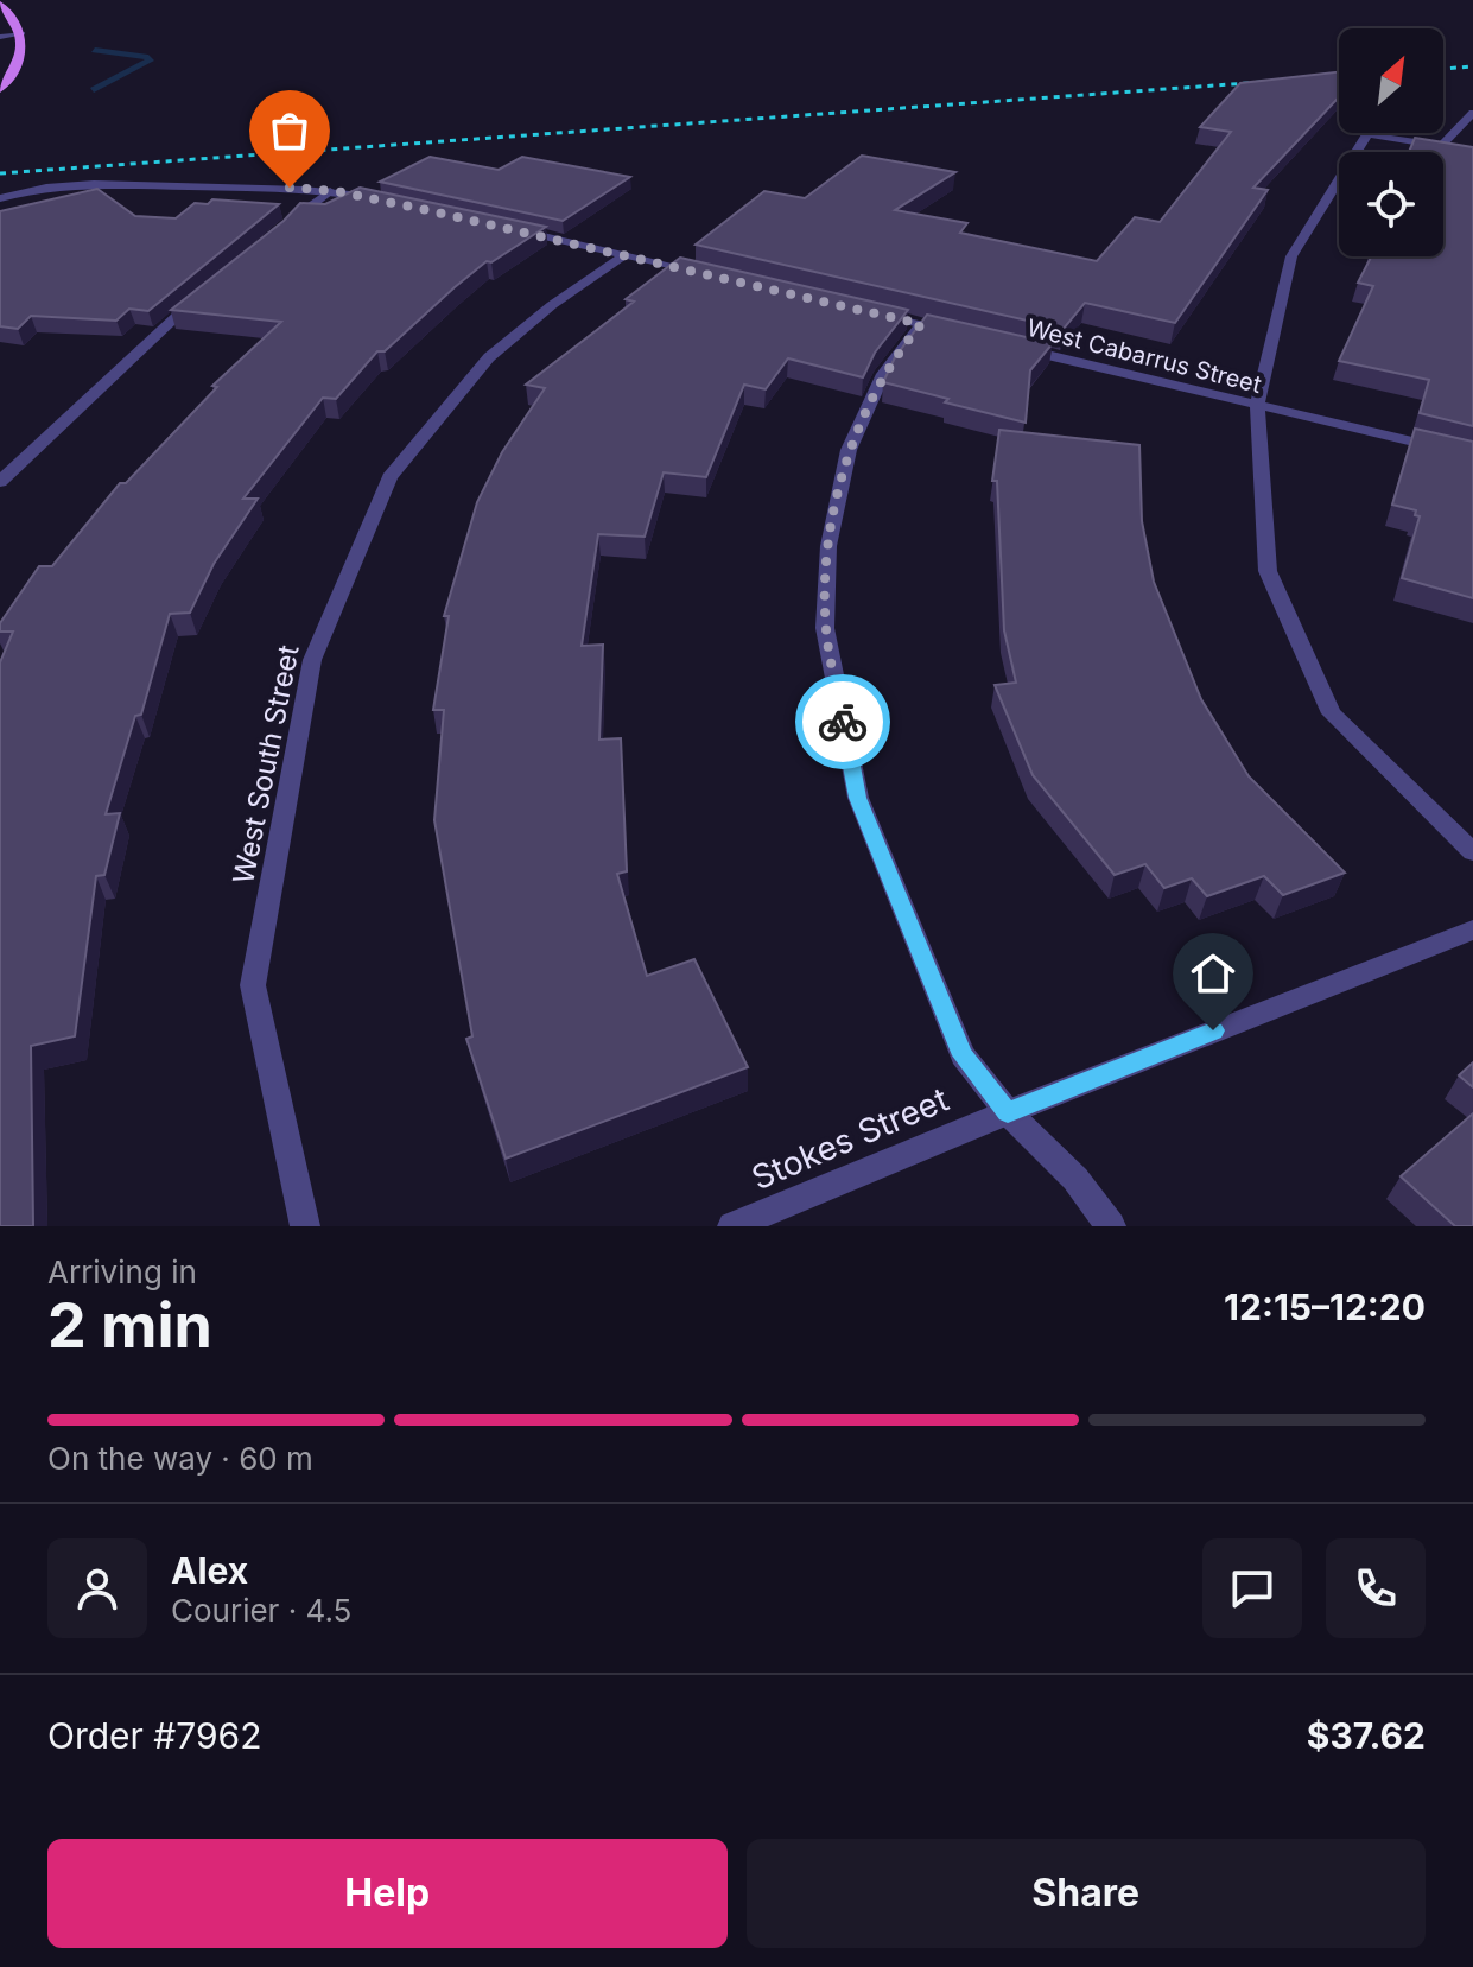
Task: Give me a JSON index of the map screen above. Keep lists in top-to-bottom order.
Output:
{
  "streets": {
    "street": ["West Cabarrus Street", "West South Street", "Stokes Street"]
  },
  "north": "top right",
  "page": {
    "heading": ["2 min", "Arriving in", "12:15–12:20"],
    "panel": [
      "Alex",
      "Courier · 4.5",
      "Order #7962",
      "$37.62"
    ],
    "bar": "On the way · 60 m",
    "buttons": ["Help", "Share"]
  }
}
